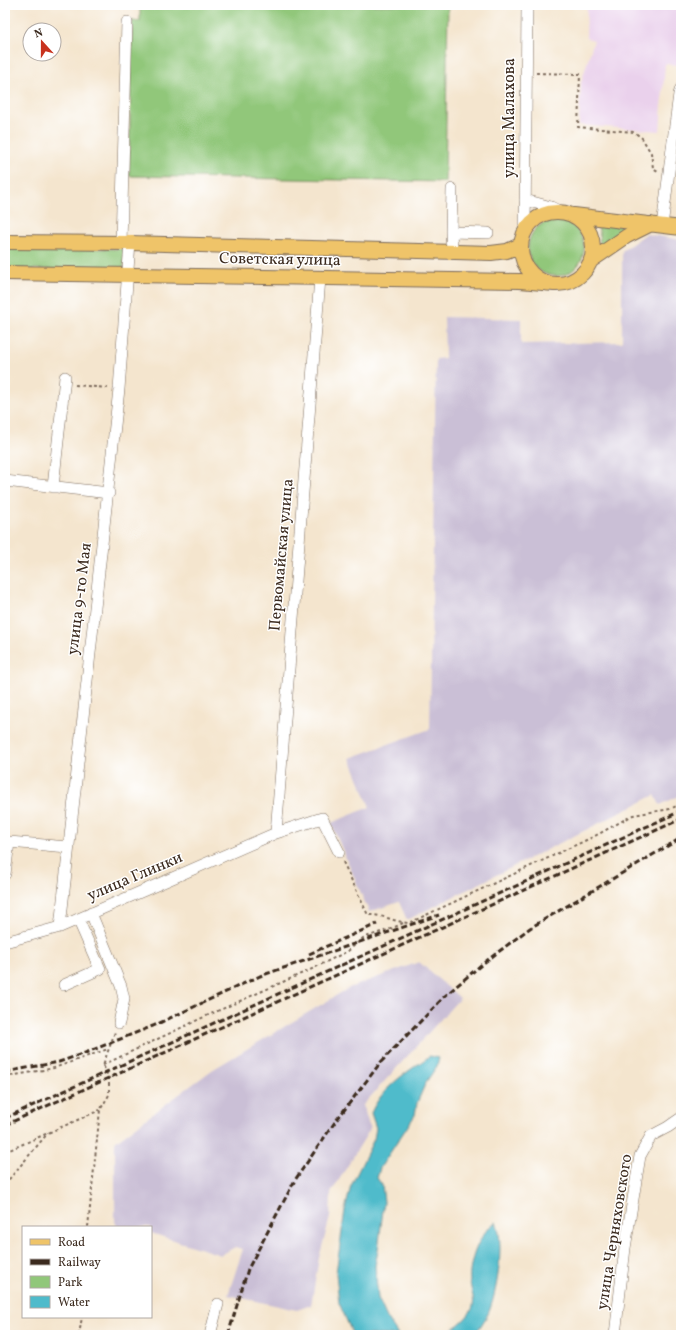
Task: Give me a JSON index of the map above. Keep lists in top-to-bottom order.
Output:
{
  "streets": {
    "main road": ["Советская улица"],
    "street": [
      "улица Малахова",
      "Первомайская улица",
      "улица 9-го Мая",
      "улица Глинки",
      "улица Черняховского"
    ]
  },
  "crossings": [
    ["улица Малахова", "Советская улица"],
    ["Советская улица", "Первомайская улица"],
    ["Советская улица", "улица 9-го Мая"],
    ["Первомайская улица", "улица Глинки"],
    ["улица 9-го Мая", "улица Глинки"]
  ],
  "legend": [
    "Road",
    "Railway",
    "Park",
    "Water"
  ],
  "north": "top"
}
